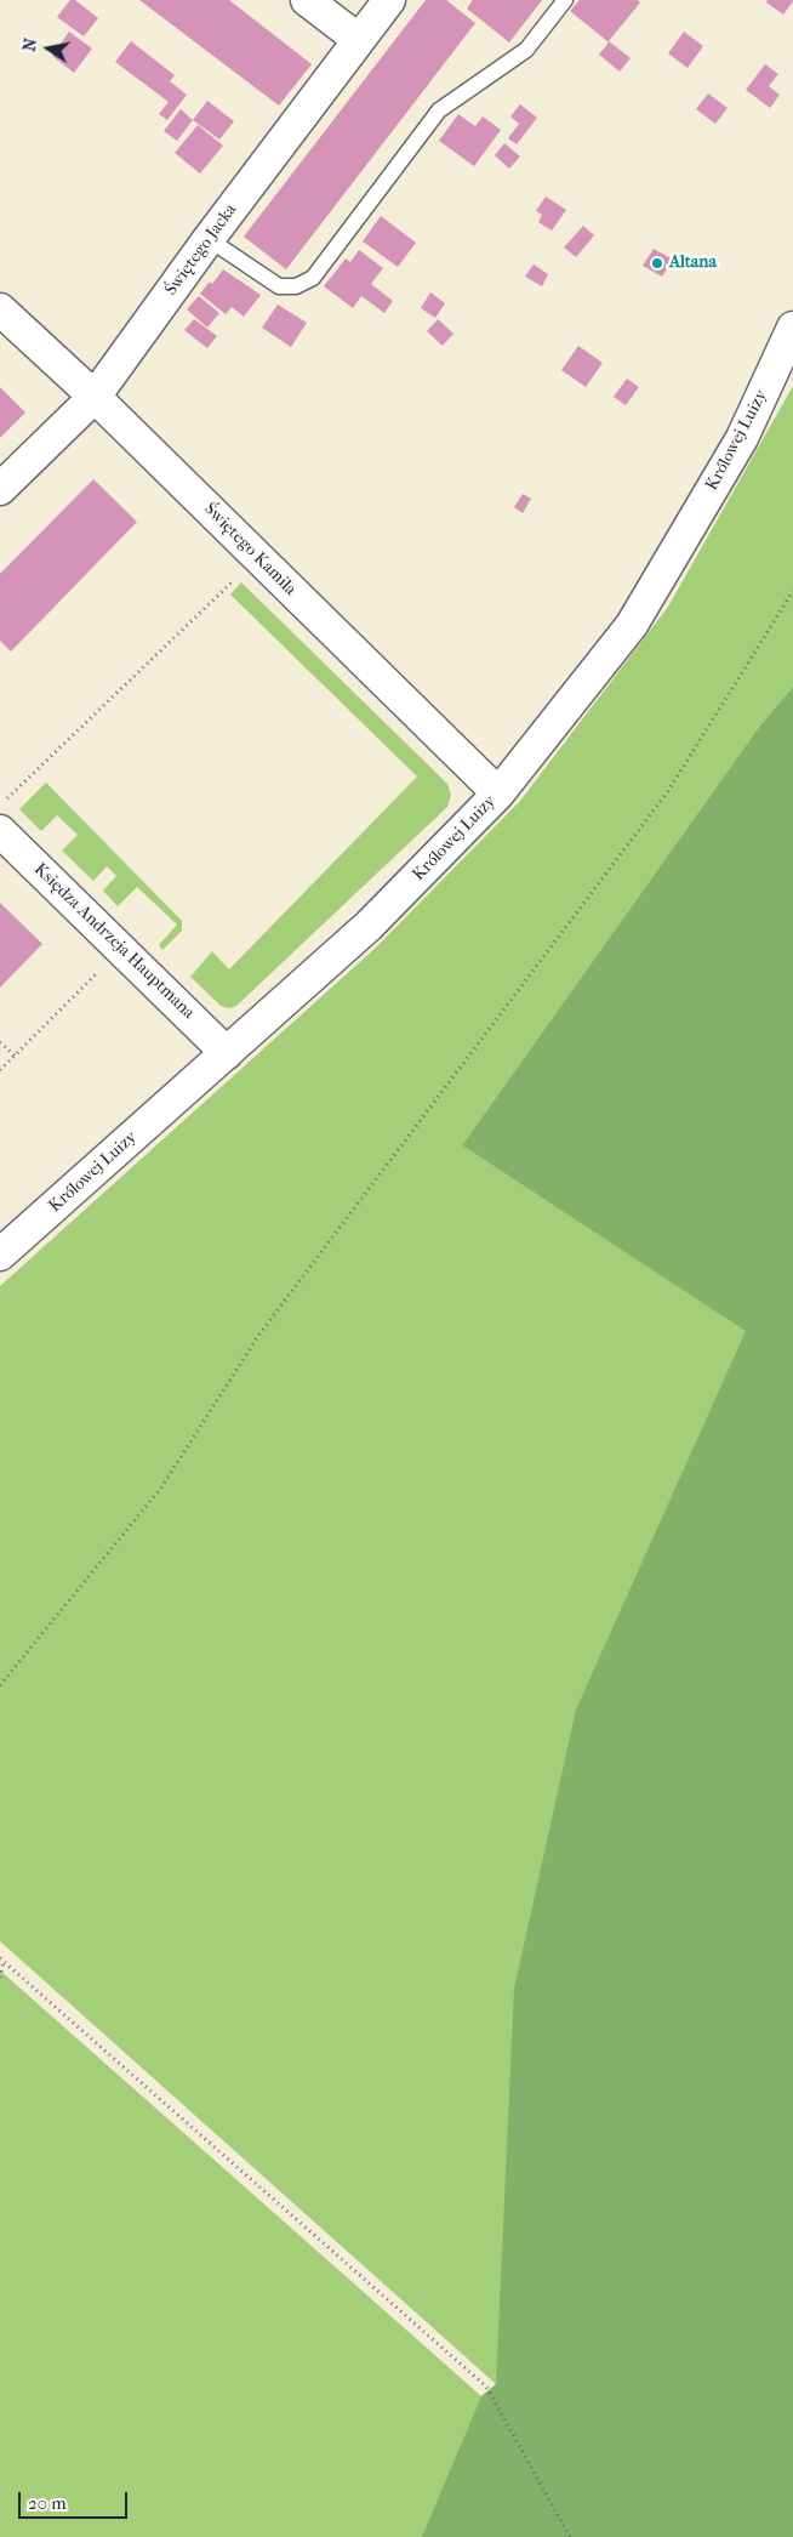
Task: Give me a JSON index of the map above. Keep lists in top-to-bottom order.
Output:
{
  "streets": {
    "street": [
      "Świętego Jacka",
      "Królowej Luizy",
      "Świętego Kamila",
      "Księdza Andrzeja Hauptmana"
    ]
  },
  "crossings": [
    ["Świętego Jacka", "Świętego Kamila"],
    ["Królowej Luizy", "Świętego Kamila"],
    ["Królowej Luizy", "Księdza Andrzeja Hauptmana"]
  ],
  "places": ["Altana"],
  "scale_bar": "20 m",
  "north": "left"
}
